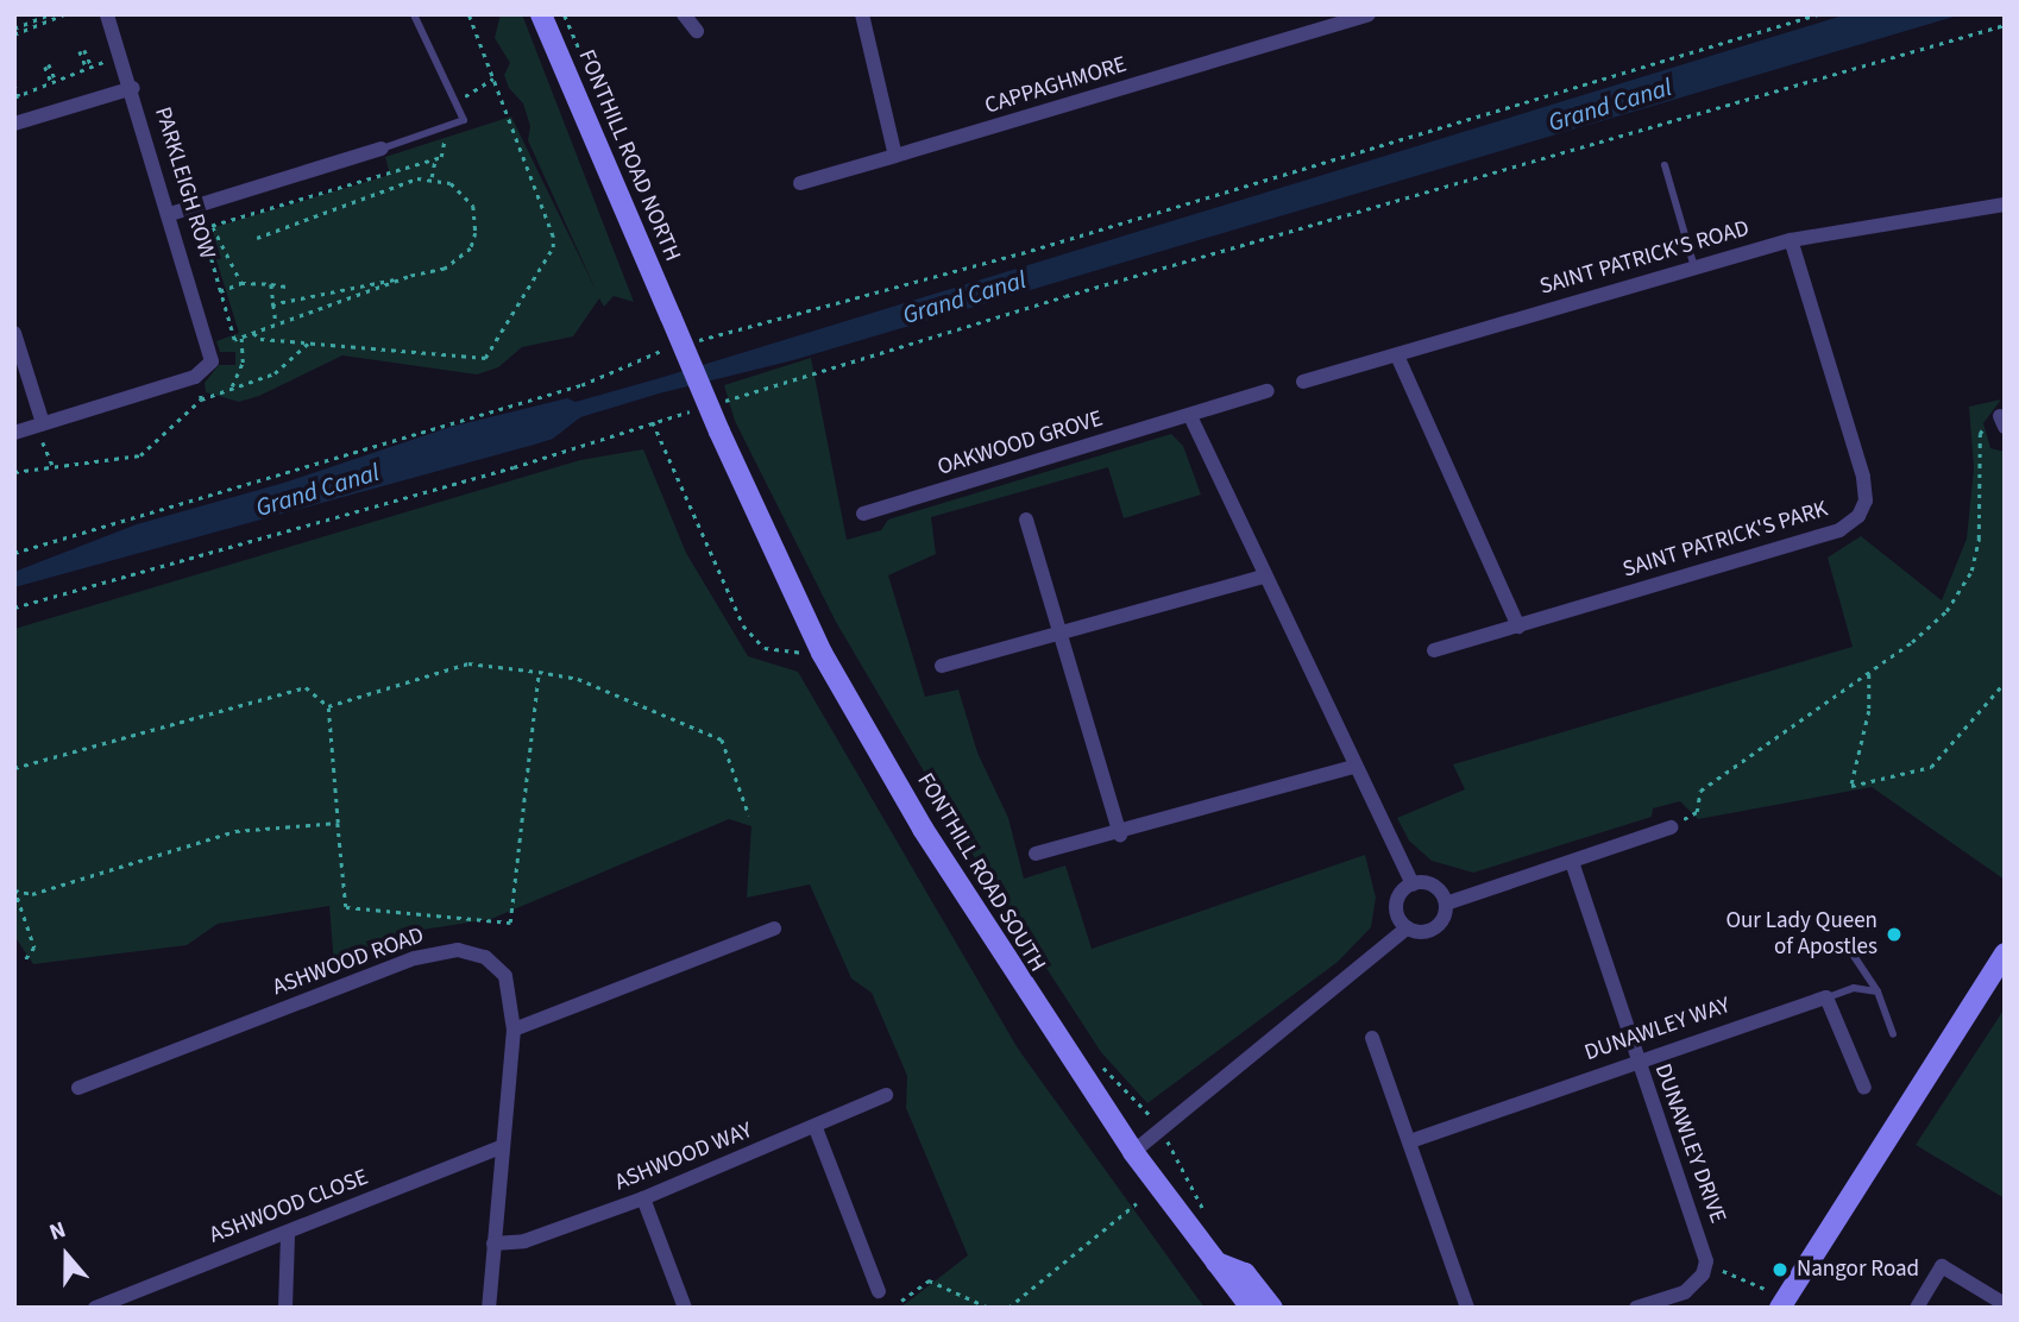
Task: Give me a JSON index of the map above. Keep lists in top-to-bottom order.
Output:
{
  "streets": {
    "main road": ["FONTHILL ROAD NORTH", "FONTHILL ROAD SOUTH"],
    "street": [
      "CAPPAGHMORE",
      "PARKLEIGH ROW",
      "SAINT PATRICK'S ROAD",
      "OAKWOOD GROVE",
      "SAINT PATRICK'S PARK",
      "ASHWOOD ROAD",
      "DUNAWLEY WAY",
      "DUNAWLEY DRIVE",
      "ASHWOOD WAY",
      "ASHWOOD CLOSE"
    ]
  },
  "crossings": [
    ["FONTHILL ROAD NORTH", "FONTHILL ROAD SOUTH"],
    ["SAINT PATRICK'S ROAD", "SAINT PATRICK'S PARK"],
    ["ASHWOOD ROAD", "ASHWOOD WAY"],
    ["ASHWOOD ROAD", "ASHWOOD CLOSE"],
    ["DUNAWLEY WAY", "DUNAWLEY DRIVE"]
  ],
  "water": ["Grand Canal"],
  "places": ["Our Lady Queen of Apostles", "Nangor Road"],
  "north": "top"
}
